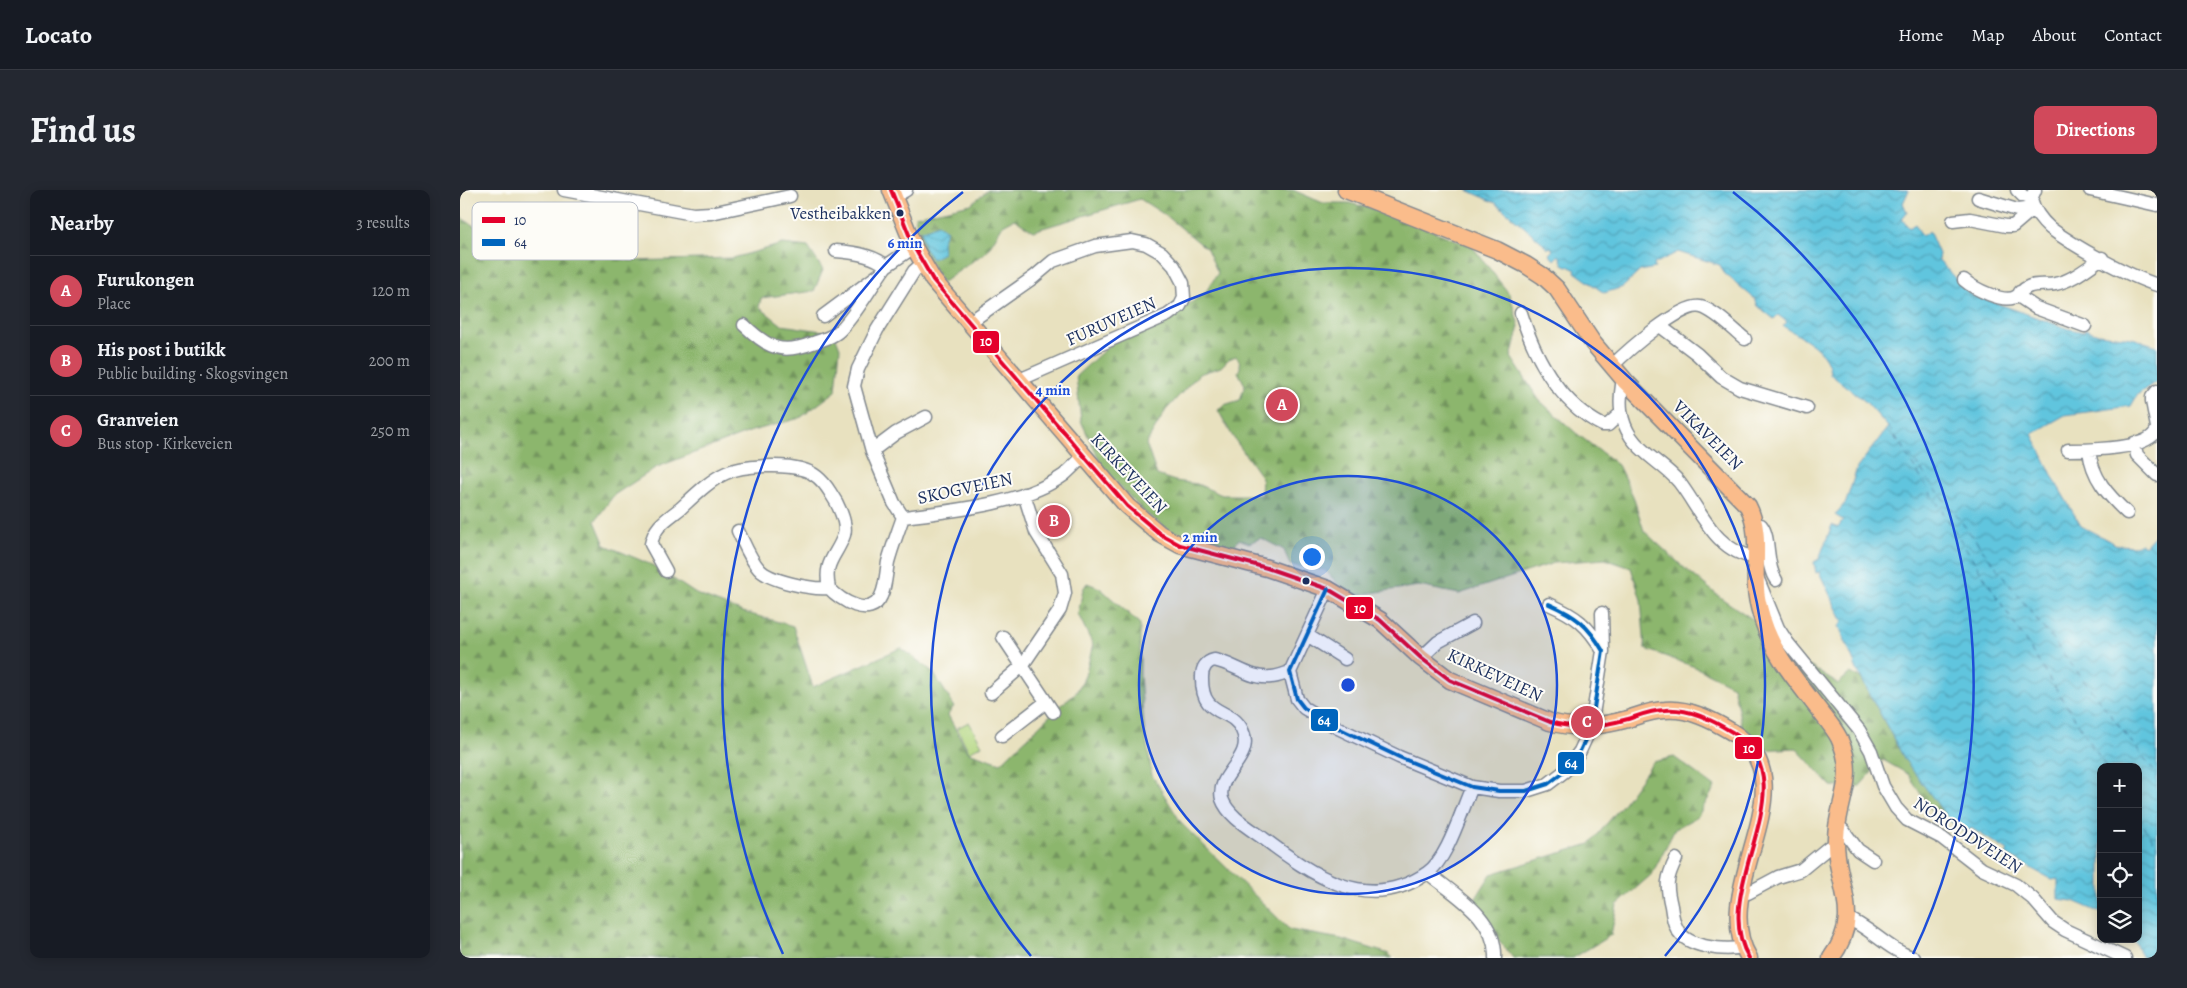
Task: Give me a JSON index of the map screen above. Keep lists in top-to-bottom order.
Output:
{
  "streets": {
    "main road": ["VIKAVEIEN", "KIRKEVEIEN"],
    "street": ["FURUVEIEN", "SKOGVEIEN", "NORODDVEIEN"]
  },
  "crossings": [
    ["FURUVEIEN", "KIRKEVEIEN"],
    ["VIKAVEIEN", "NORODDVEIEN"],
    ["KIRKEVEIEN", "SKOGVEIEN"]
  ],
  "places": ["Vestheibakken"],
  "lines": ["transit line 10", "transit line 64"],
  "legend": ["10", "64"],
  "page": {
    "header": "Locato",
    "nav": [
      "Home",
      "Map",
      "About",
      "Contact"
    ],
    "title": "Find us",
    "buttons": "Directions",
    "heading": ["Nearby", "3 results"],
    "list": [
      {
        "mark": "A",
        "name": "Furukongen",
        "note": "Place",
        "value": "120 m"
      },
      {
        "mark": "B",
        "name": "His post i butikk",
        "note": "Public building · Skogsvingen",
        "value": "200 m"
      },
      {
        "mark": "C",
        "name": "Granveien",
        "note": "Bus stop · Kirkeveien",
        "value": "250 m"
      }
    ],
    "pins": ["A", "B", "C"],
    "map_buttons": ["+", "−"]
  },
  "rings": ["6 min", "4 min", "2 min"]
}
